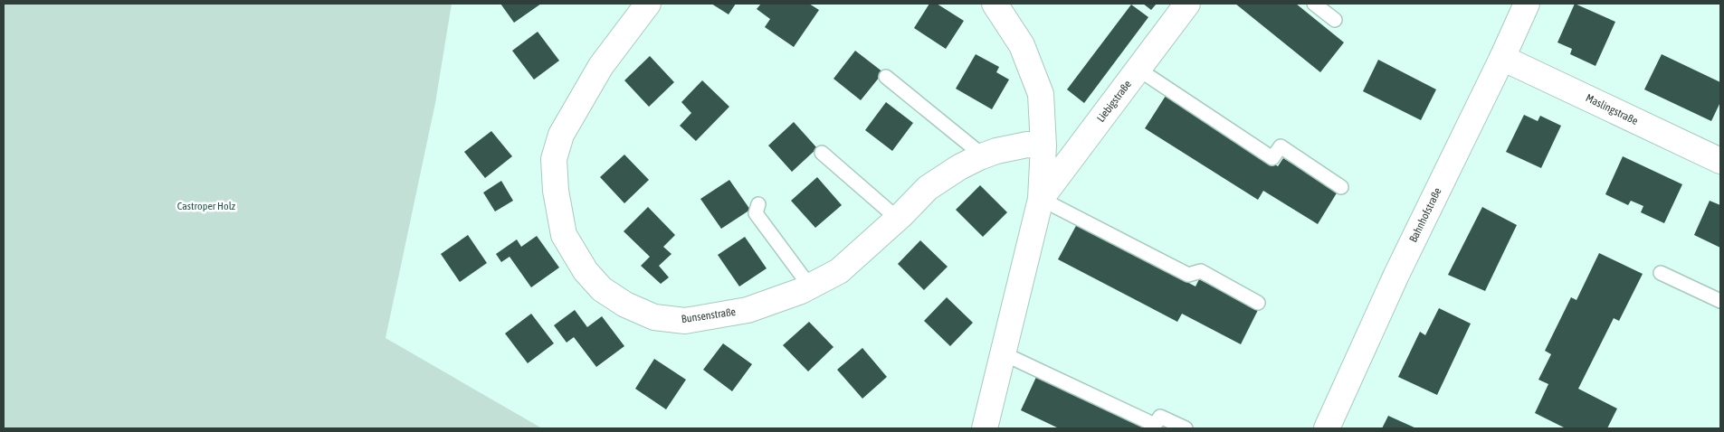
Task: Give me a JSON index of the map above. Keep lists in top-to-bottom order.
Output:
{
  "streets": {
    "street": [
      "Liebigstraße",
      "Maslingstraße",
      "Bahnhofstraße",
      "Bunsenstraße"
    ]
  },
  "crossings": [
    ["Liebigstraße", "Bunsenstraße"],
    ["Maslingstraße", "Bahnhofstraße"]
  ],
  "parks": ["Castroper Holz"]
}
